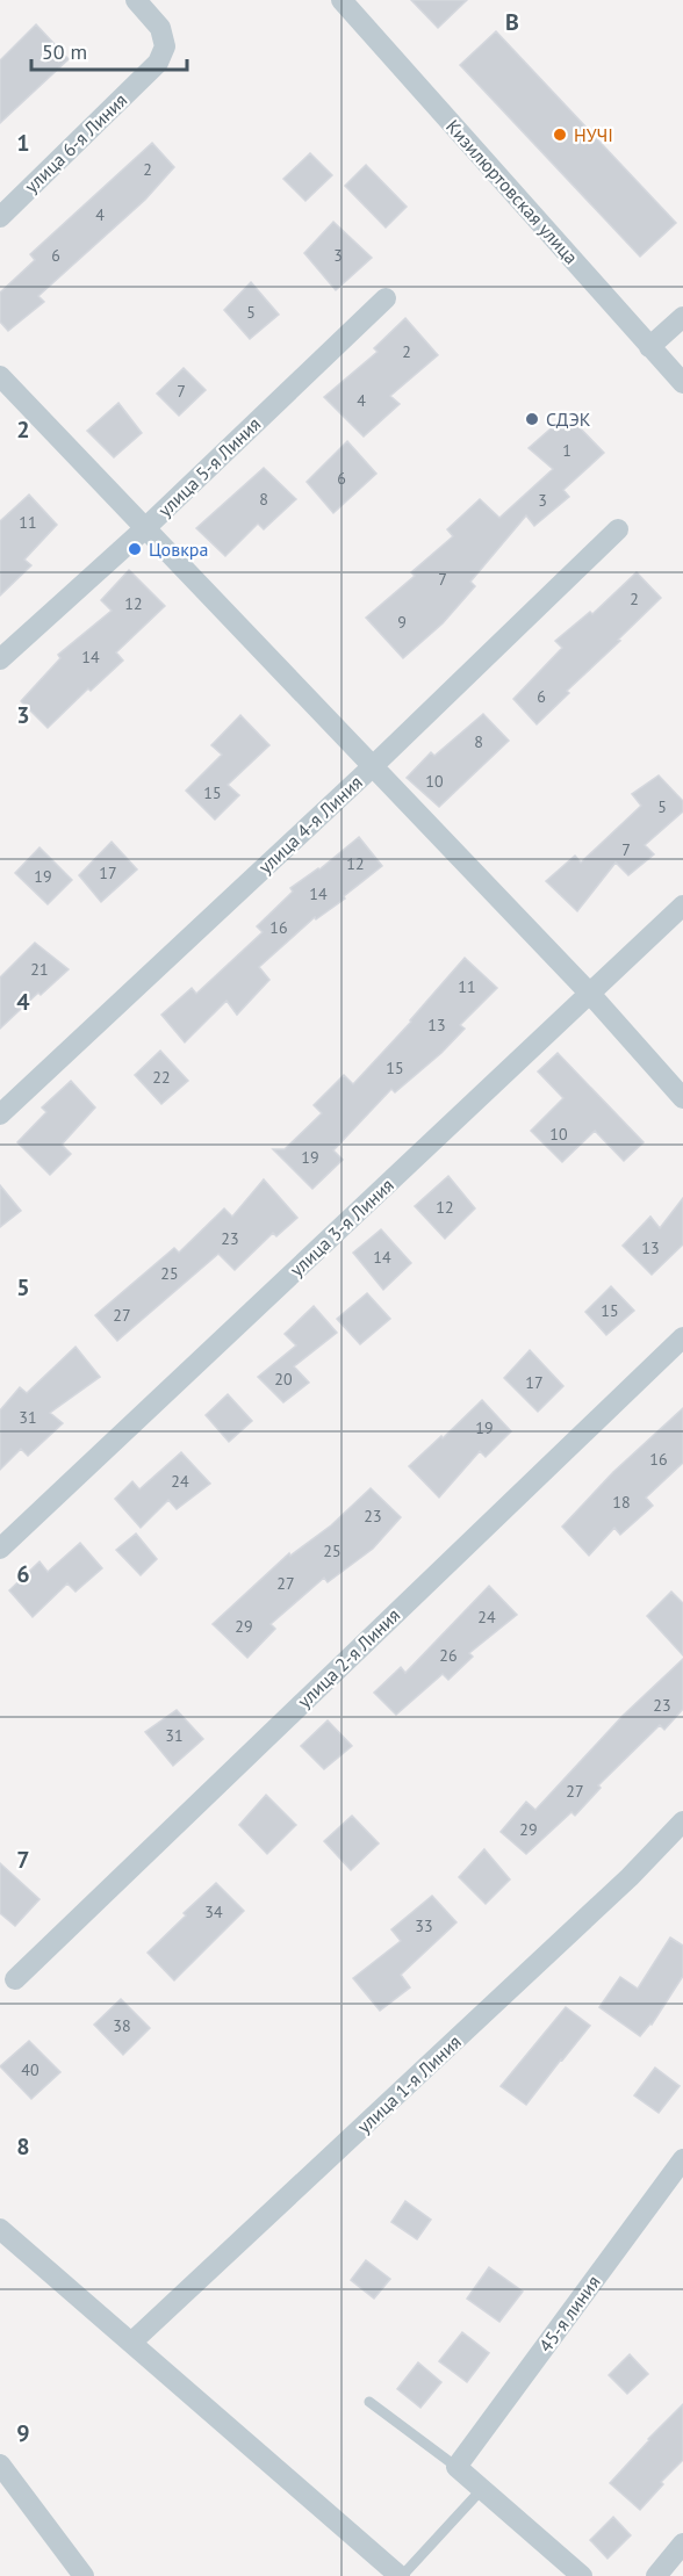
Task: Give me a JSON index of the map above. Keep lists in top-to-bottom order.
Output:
{
  "streets": {
    "street": [
      "улица 6-я Линия",
      "Кизилюртовская улица",
      "улица 5-я Линия",
      "улица 4-я Линия",
      "улица 3-я Линия",
      "улица 2-я Линия",
      "улица 1-я Линия",
      "45-я линия"
    ]
  },
  "places": ["НУЧI", "СДЭК", "Цовкра"],
  "house_numbers": [
    "2",
    "4",
    "6",
    "3",
    "5",
    "2",
    "7",
    "4",
    "1",
    "6",
    "8",
    "3",
    "11",
    "7",
    "2",
    "12",
    "9",
    "14",
    "6",
    "8",
    "10",
    "15",
    "5",
    "7",
    "12",
    "17",
    "19",
    "14",
    "16",
    "21",
    "11",
    "13",
    "15",
    "22",
    "10",
    "19",
    "12",
    "23",
    "13",
    "14",
    "25",
    "15",
    "27",
    "20",
    "17",
    "31",
    "19",
    "16",
    "24",
    "18",
    "23",
    "25",
    "27",
    "24",
    "29",
    "26",
    "23",
    "31",
    "27",
    "29",
    "34",
    "33",
    "38",
    "40"
  ],
  "scale_bar": "50 m",
  "grid": {
    "columns": ["B"],
    "rows": [
      "1",
      "2",
      "3",
      "4",
      "5",
      "6",
      "7",
      "8",
      "9"
    ]
  }
}
